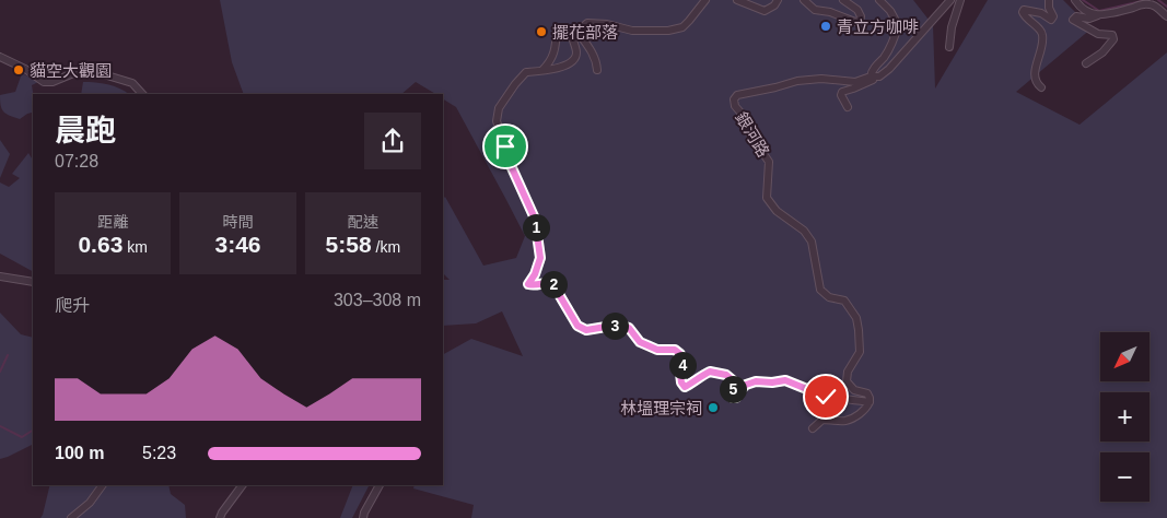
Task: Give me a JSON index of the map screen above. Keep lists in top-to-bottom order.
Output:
{
  "streets": {
    "street": ["銀河路"]
  },
  "places": [
    "青立方咖啡",
    "擺花部落",
    "貓空大觀園",
    "林塭理宗祠"
  ],
  "north": "bottom left",
  "page": {
    "heading": ["晨跑", "07:28"],
    "stats": [
      ["距離", "0.63 km"],
      ["時間", "3:46"],
      ["配速", "5:58 /km"]
    ],
    "pins": [
      "1",
      "2",
      "3",
      "4",
      "5"
    ],
    "chart": ["爬升", "303–308 m"],
    "map_buttons": ["+", "−"],
    "list": [
      {
        "name": "100 m",
        "note": "5:23"
      }
    ]
  }
}
